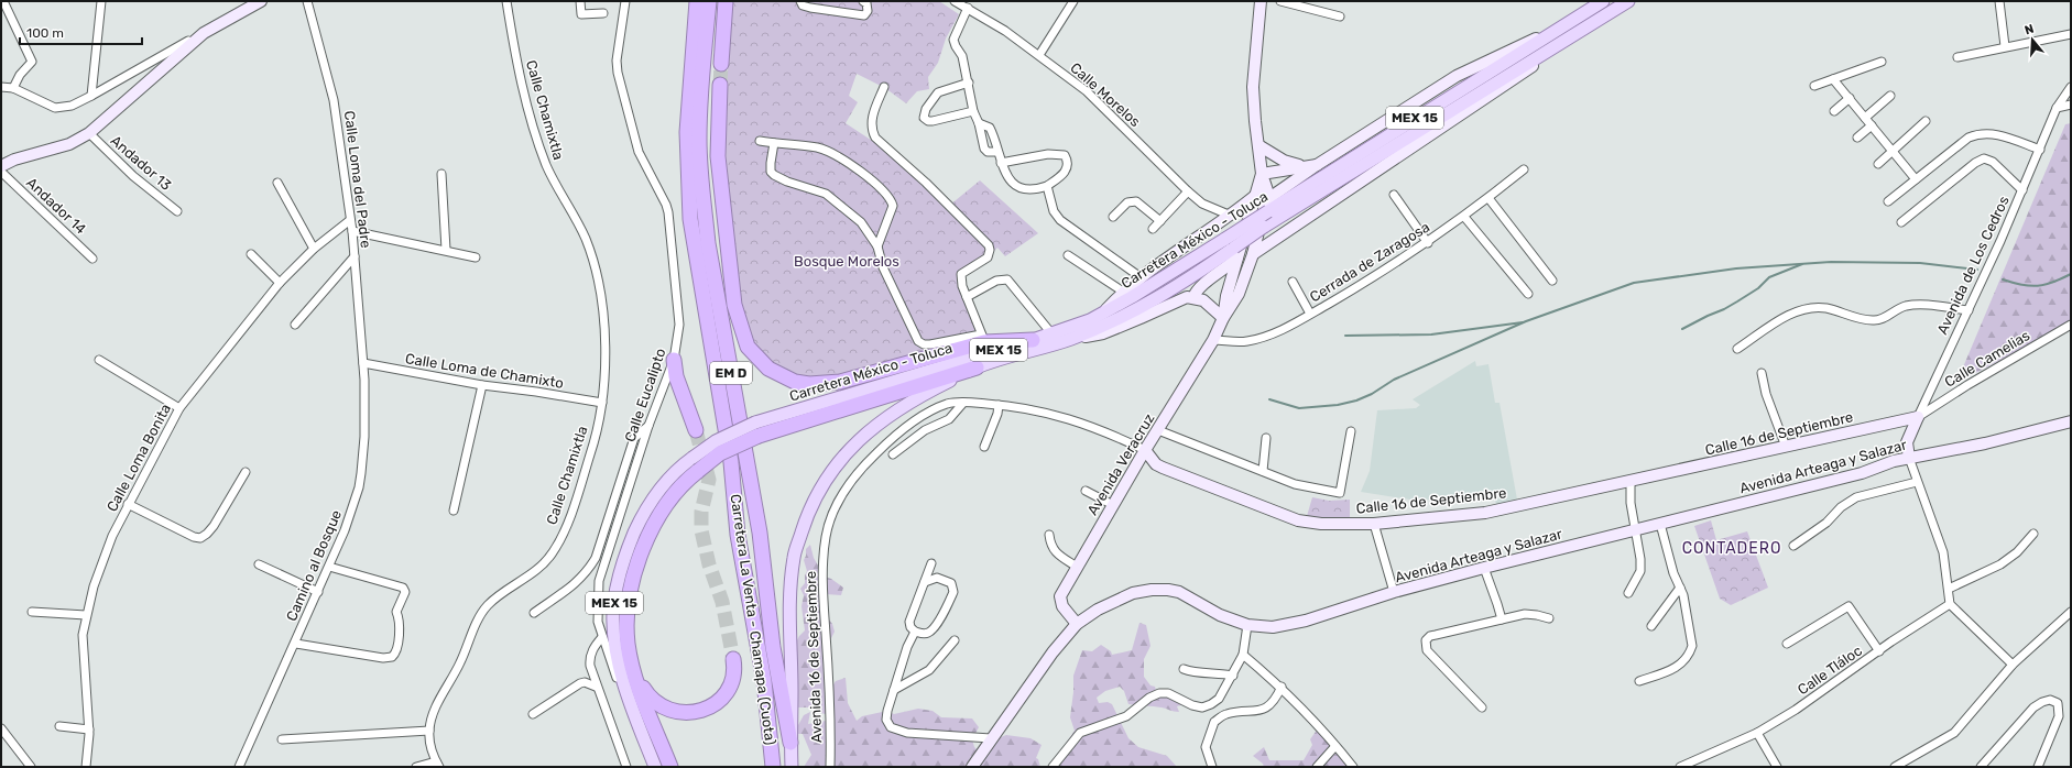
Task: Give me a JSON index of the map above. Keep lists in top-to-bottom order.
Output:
{
  "streets": {
    "highway": ["EM D", "Carretera La Venta - Chamapa (Cuota)"],
    "main road": ["MEX 15", "Carretera México - Toluca"],
    "street": [
      "Calle Morelos",
      "Calle Chamixtla",
      "Andador 13",
      "Calle Loma del Padre",
      "Andador 14",
      "Cerrada de Zaragosa",
      "Avenida de Los Cedros",
      "Calle Camelias",
      "Calle Loma de Chamixto",
      "Calle Eucalipto",
      "Calle 16 de Septiembre",
      "Calle Loma Bonita",
      "Avenida Veracruz",
      "Avenida Arteaga y Salazar",
      "Camino al Bosque",
      "Avenida 16 de Septiembre",
      "Calle Tláloc"
    ]
  },
  "crossings": [
    ["Calle Chamixtla", "Calle Loma de Chamixto"],
    ["Calle Loma del Padre", "Calle Loma de Chamixto"],
    ["Calle Loma del Padre", "Calle Loma Bonita"],
    ["Calle Loma del Padre", "Camino al Bosque"],
    ["Carretera México - Toluca", "Avenida Veracruz"],
    ["Carretera México - Toluca", "Carretera La Venta - Chamapa (Cuota)"],
    ["Cerrada de Zaragosa", "Avenida Veracruz"],
    ["Avenida de Los Cedros", "Calle Camelias"],
    ["Avenida de Los Cedros", "Calle 16 de Septiembre"],
    ["Avenida de Los Cedros", "Avenida Arteaga y Salazar"],
    ["Calle Camelias", "Calle 16 de Septiembre"],
    ["Calle Loma de Chamixto", "Camino al Bosque"],
    ["Calle 16 de Septiembre", "Avenida Veracruz"],
    ["Calle 16 de Septiembre", "Avenida 16 de Septiembre"],
    ["Avenida Veracruz", "Avenida Arteaga y Salazar"]
  ],
  "districts": ["CONTADERO"],
  "parks": ["Bosque Morelos"],
  "scale_bar": "100 m",
  "north": "top"
}
